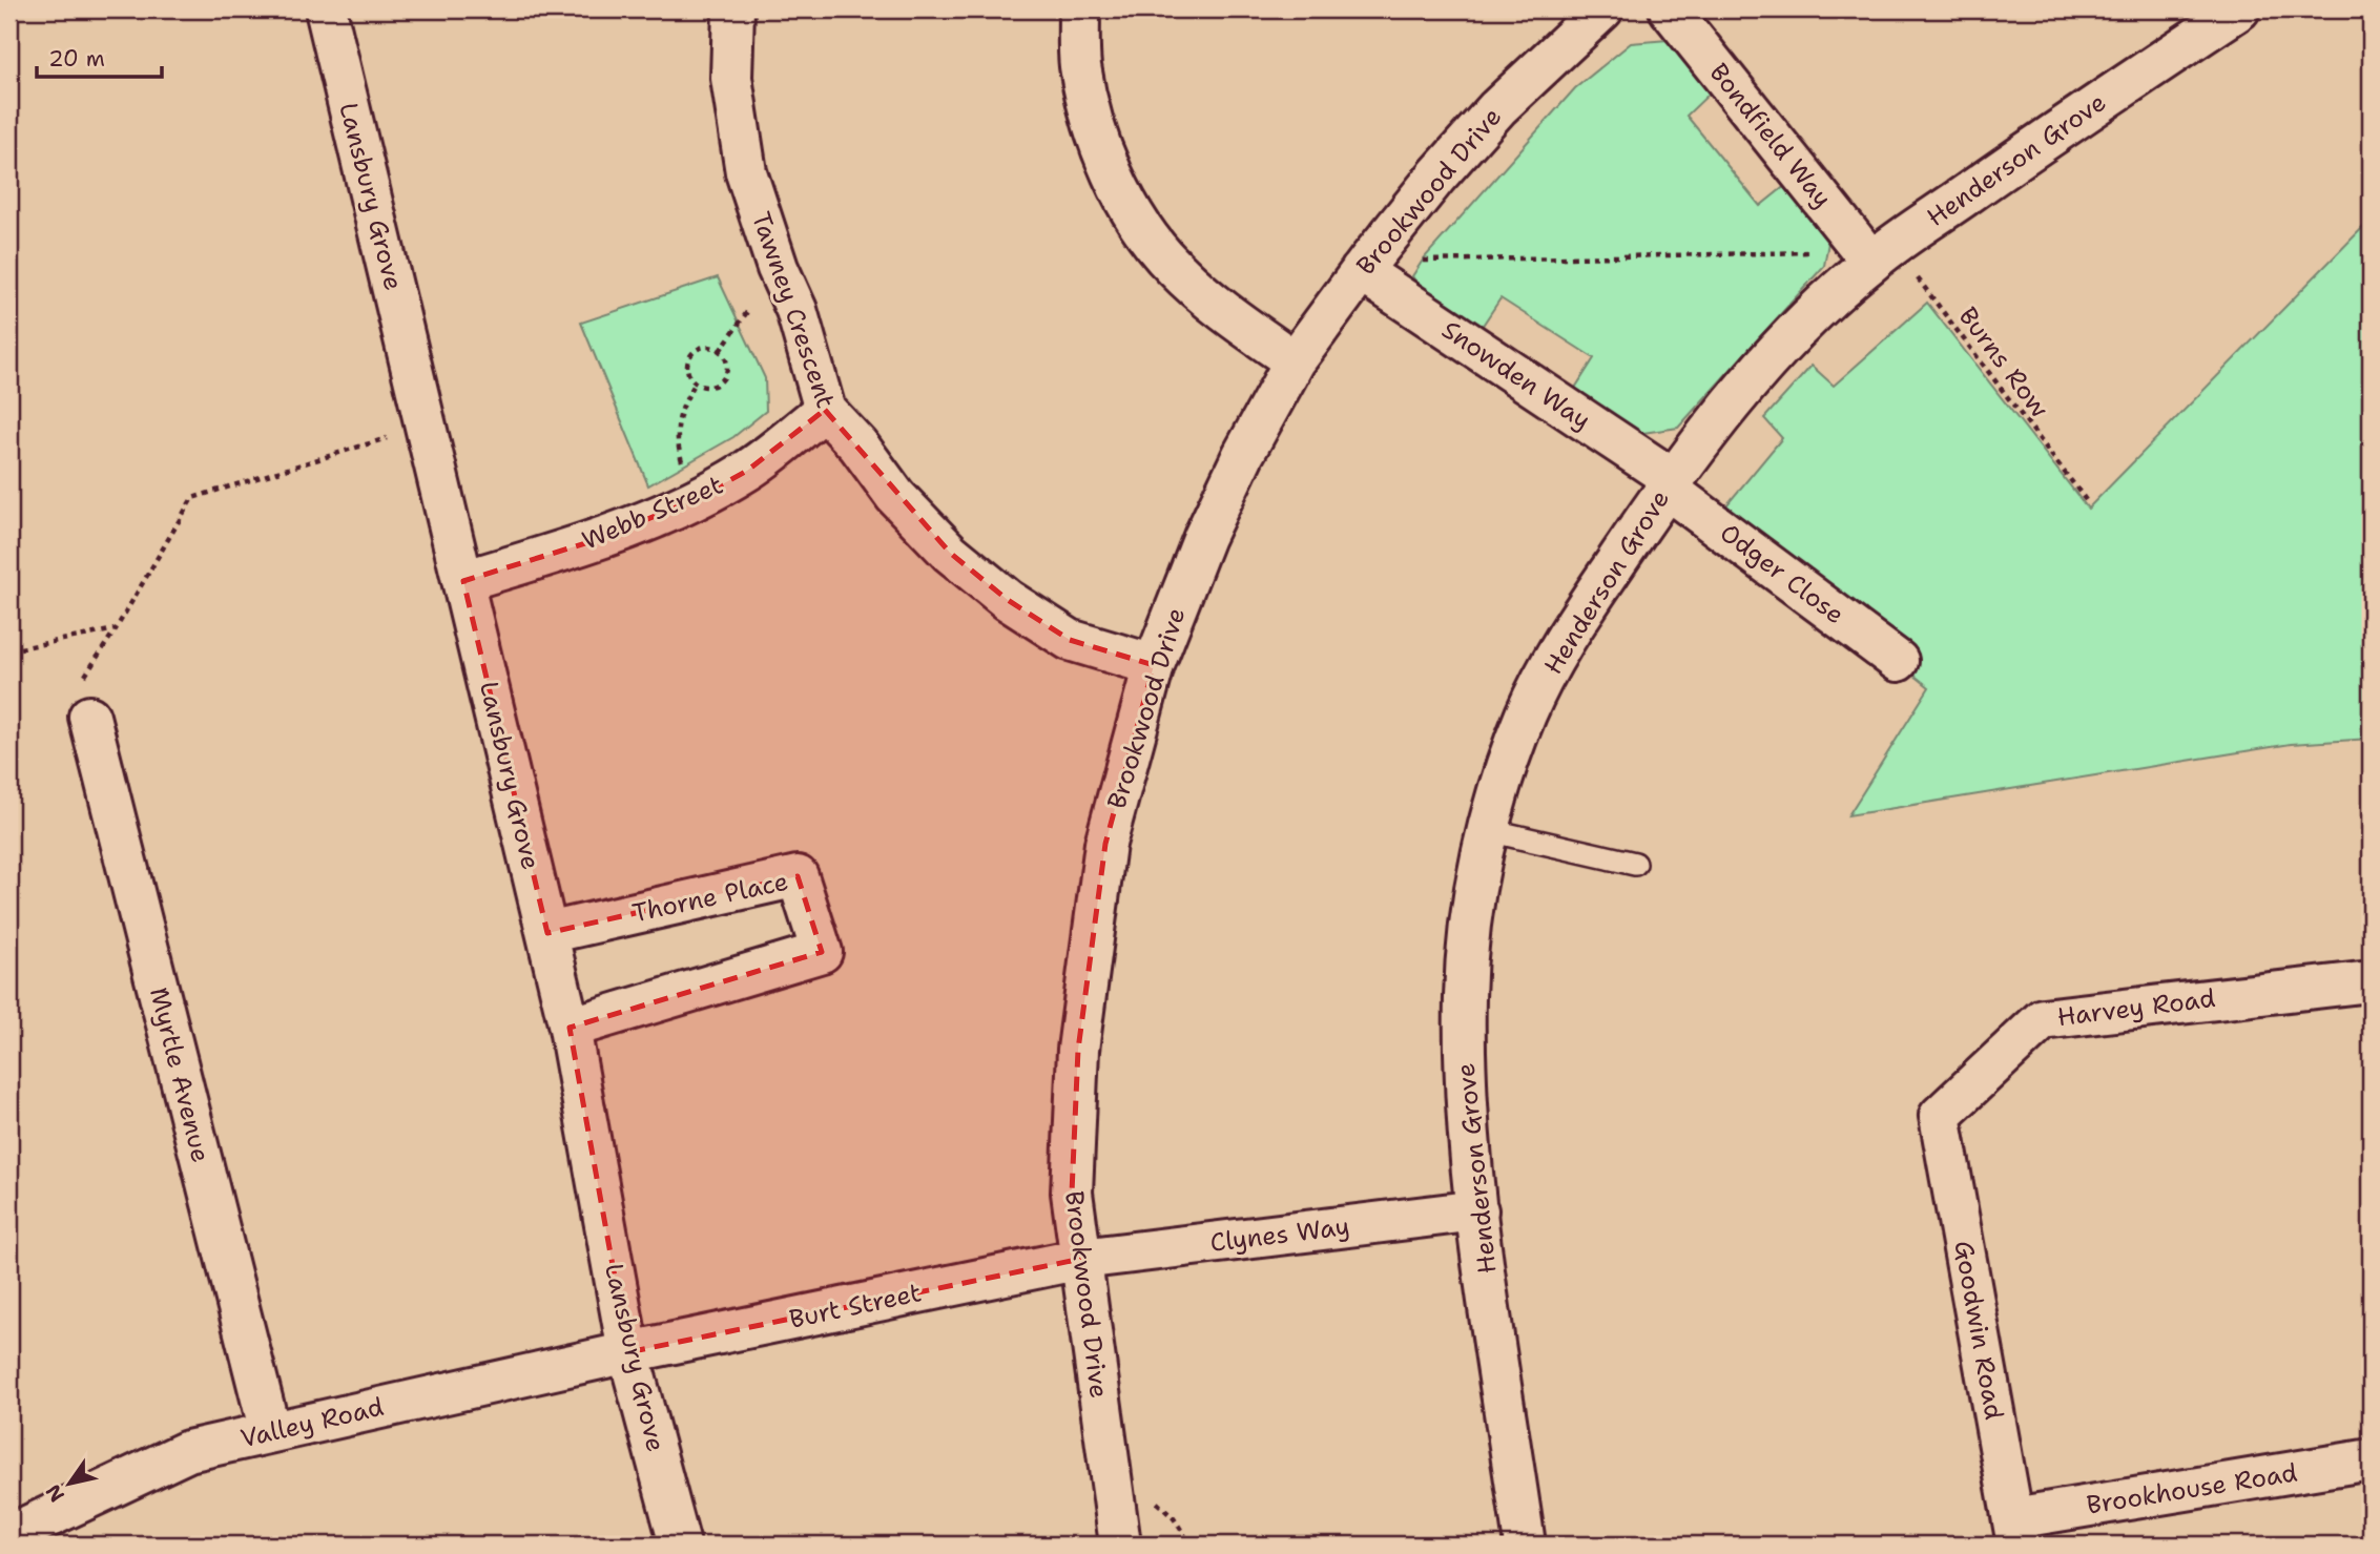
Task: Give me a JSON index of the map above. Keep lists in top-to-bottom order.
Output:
{
  "streets": {
    "street": [
      "Bondfield Way",
      "Henderson Grove",
      "Brookwood Drive",
      "Lansbury Grove",
      "Tawney Crescent",
      "Snowden Way",
      "Webb Street",
      "Odger Close",
      "Thorne Place",
      "Harvey Road",
      "Myrtle Avenue",
      "Clynes Way",
      "Burt Street",
      "Goodwin Road",
      "Valley Road",
      "Brookhouse Road"
    ],
    "path": ["Burns Row"]
  },
  "crossings": [
    ["Bondfield Way", "Henderson Grove"],
    ["Bondfield Way", "Burns Row"],
    ["Henderson Grove", "Burns Row"],
    ["Henderson Grove", "Snowden Way"],
    ["Henderson Grove", "Odger Close"],
    ["Henderson Grove", "Clynes Way"],
    ["Brookwood Drive", "Tawney Crescent"],
    ["Brookwood Drive", "Snowden Way"],
    ["Brookwood Drive", "Clynes Way"],
    ["Brookwood Drive", "Burt Street"],
    ["Lansbury Grove", "Webb Street"],
    ["Lansbury Grove", "Thorne Place"],
    ["Lansbury Grove", "Burt Street"],
    ["Lansbury Grove", "Valley Road"],
    ["Tawney Crescent", "Webb Street"],
    ["Snowden Way", "Odger Close"],
    ["Harvey Road", "Goodwin Road"],
    ["Myrtle Avenue", "Valley Road"],
    ["Clynes Way", "Burt Street"],
    ["Burt Street", "Valley Road"],
    ["Goodwin Road", "Brookhouse Road"]
  ],
  "scale_bar": "20 m",
  "north": "bottom left"
}
